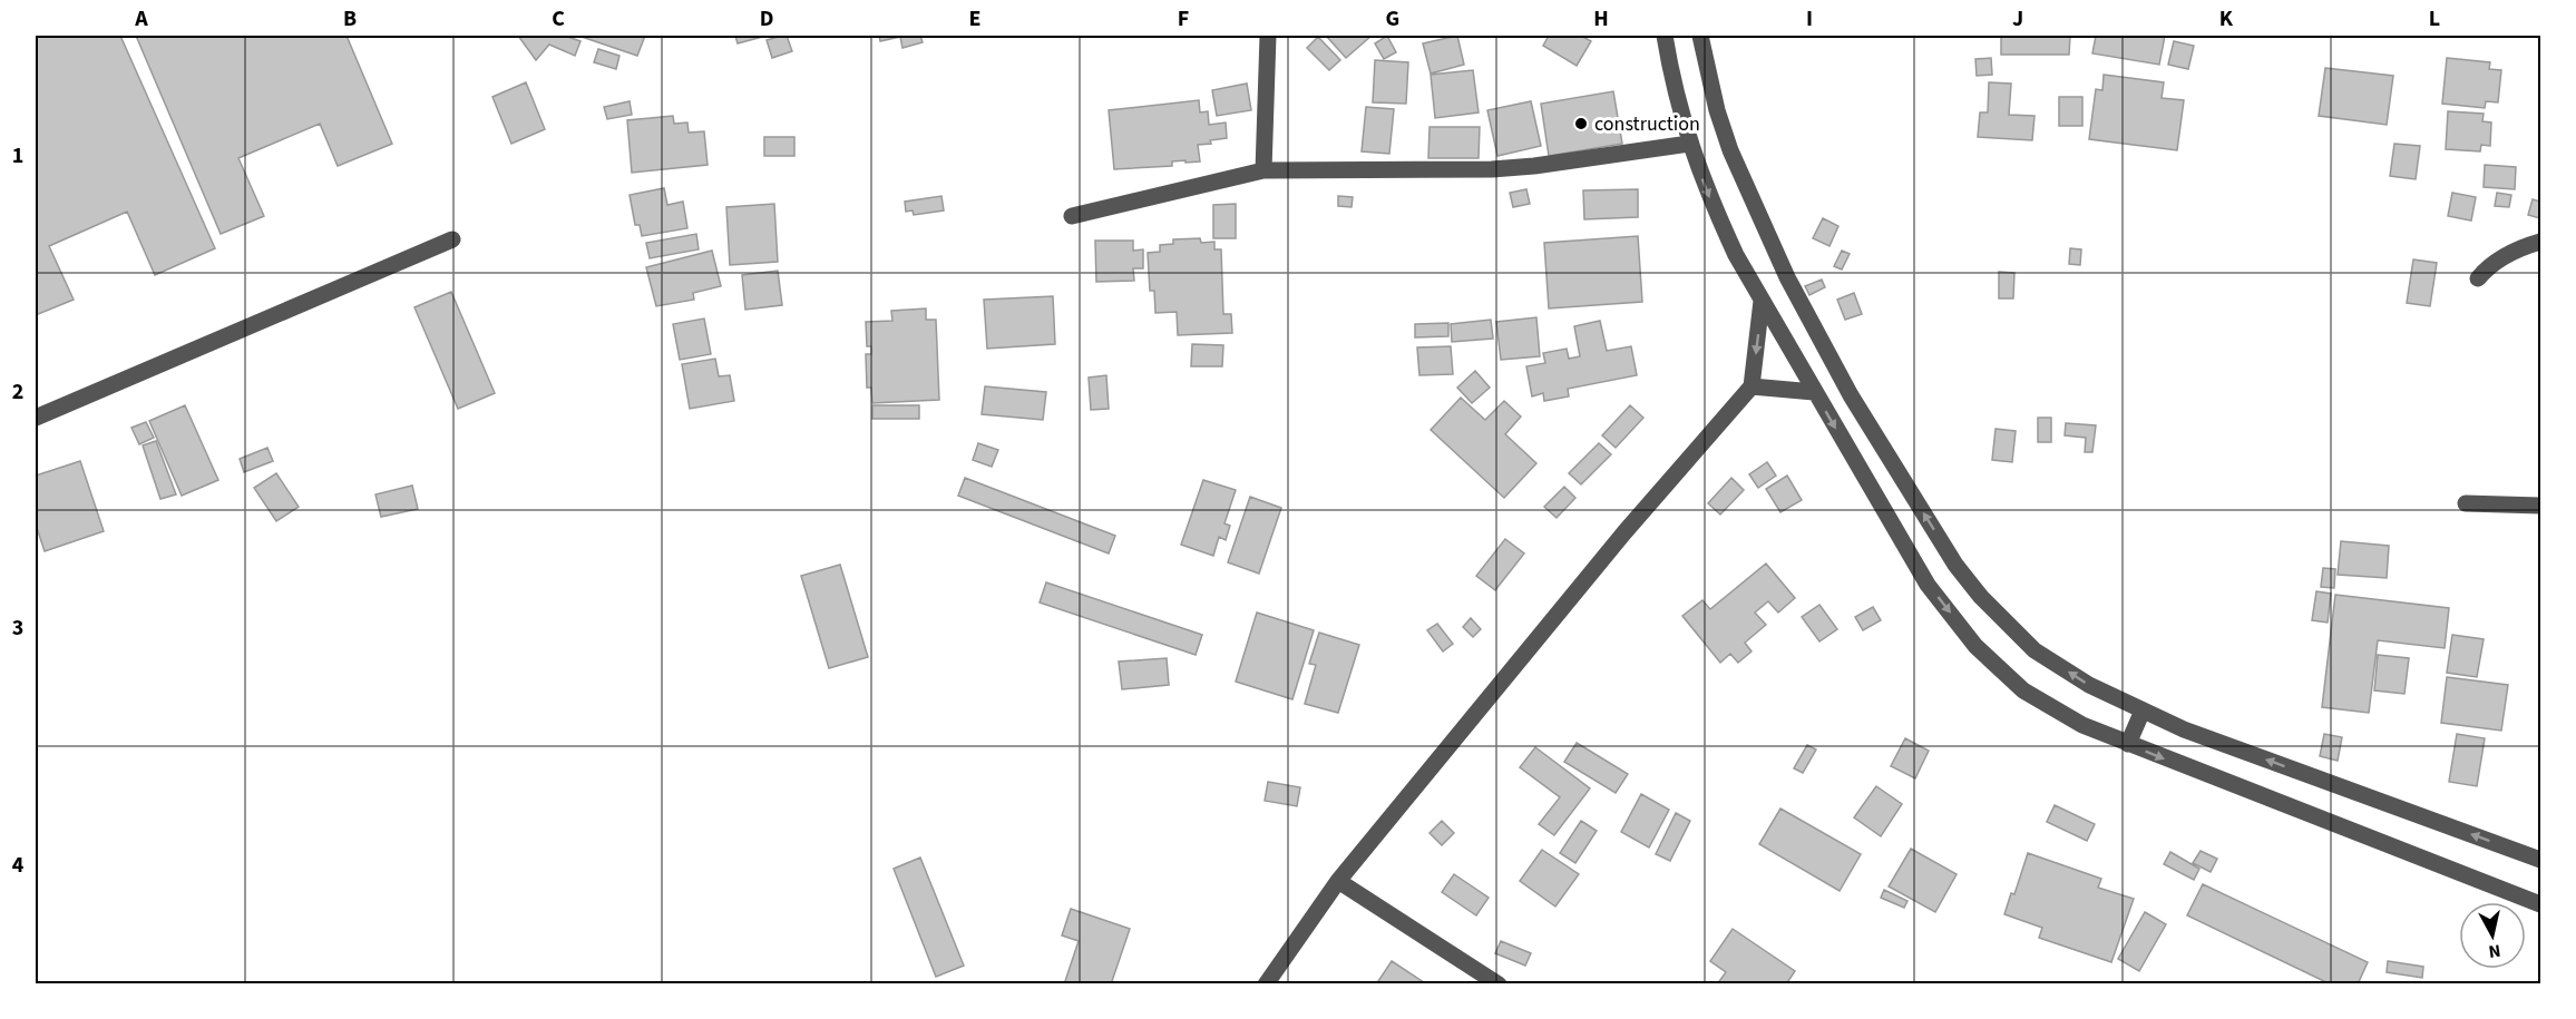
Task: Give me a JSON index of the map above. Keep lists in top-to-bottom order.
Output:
{
  "places": ["construction"],
  "north": "bottom",
  "grid": {
    "columns": [
      "A",
      "B",
      "C",
      "D",
      "E",
      "F",
      "G",
      "H",
      "I",
      "J",
      "K",
      "L"
    ],
    "rows": [
      "1",
      "2",
      "3",
      "4"
    ]
  }
}
